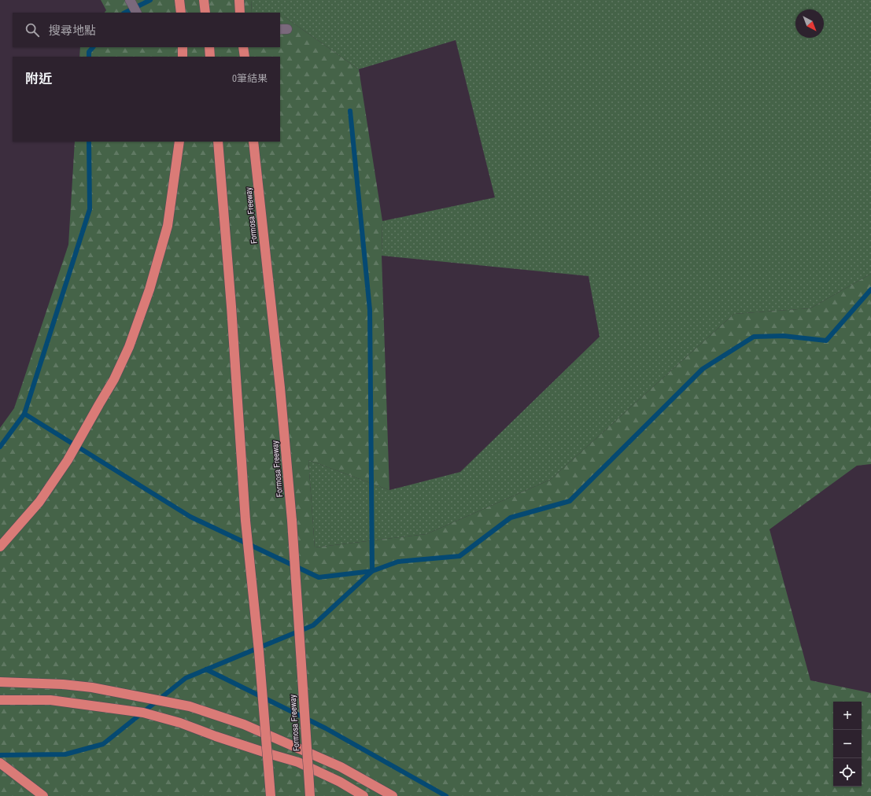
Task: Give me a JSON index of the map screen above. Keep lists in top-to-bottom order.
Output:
{
  "streets": {
    "highway": ["Formosa Freeway"]
  },
  "north": "bottom right",
  "page": {
    "search": "搜尋地點",
    "heading": ["附近", "0筆結果"],
    "map_buttons": ["+", "−"]
  }
}
